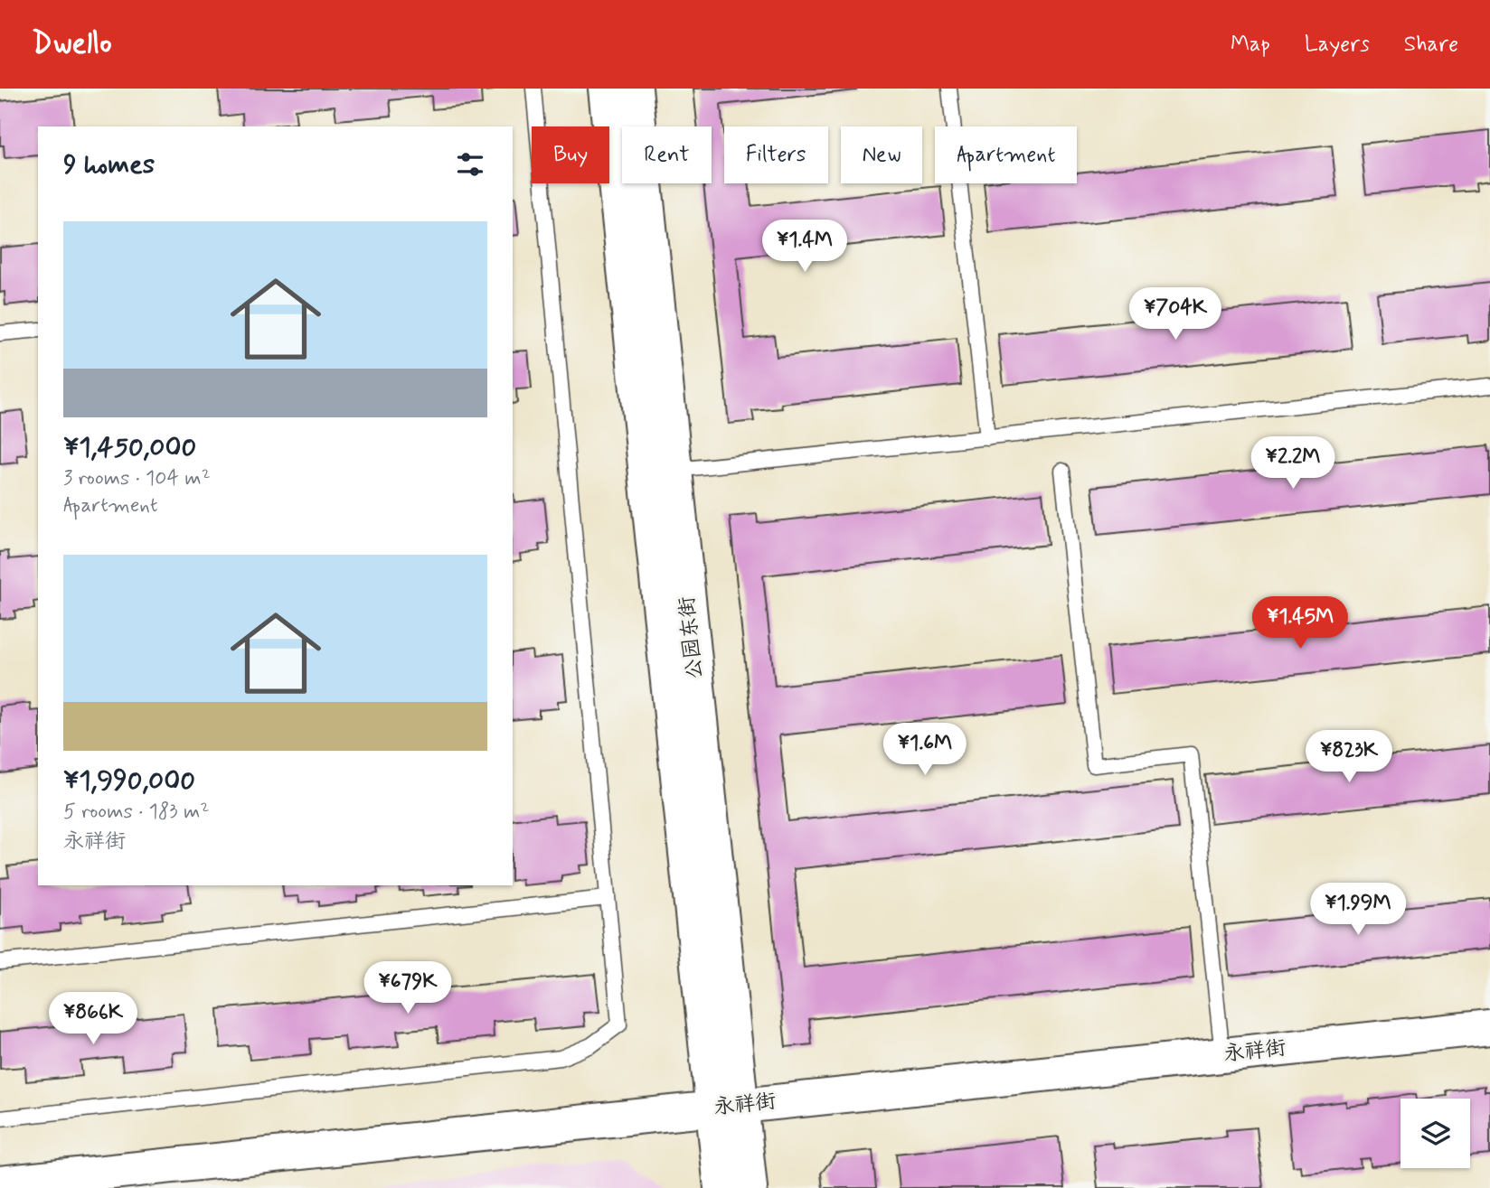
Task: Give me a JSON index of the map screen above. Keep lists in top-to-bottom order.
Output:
{
  "streets": {
    "street": ["公园东街", "永祥街"]
  },
  "crossings": [
    ["公园东街", "永祥街"]
  ],
  "page": {
    "header": "Dwello",
    "nav": ["Map", "Layers", "Share"],
    "chip": [
      "Buy",
      "Rent",
      "Filters",
      "New",
      "Apartment"
    ],
    "heading": "9 homes",
    "list": [
      {
        "name": "¥1,450,000",
        "note": "3 rooms · 104 m² · Apartment"
      },
      {
        "name": "¥1,990,000",
        "note": "5 rooms · 183 m² · 永祥街"
      }
    ],
    "price": [
      "¥1.4M",
      "¥704K",
      "¥2.2M",
      "¥1.45M",
      "¥1.6M",
      "¥823K",
      "¥1.99M",
      "¥679K",
      "¥866K"
    ]
  }
}
